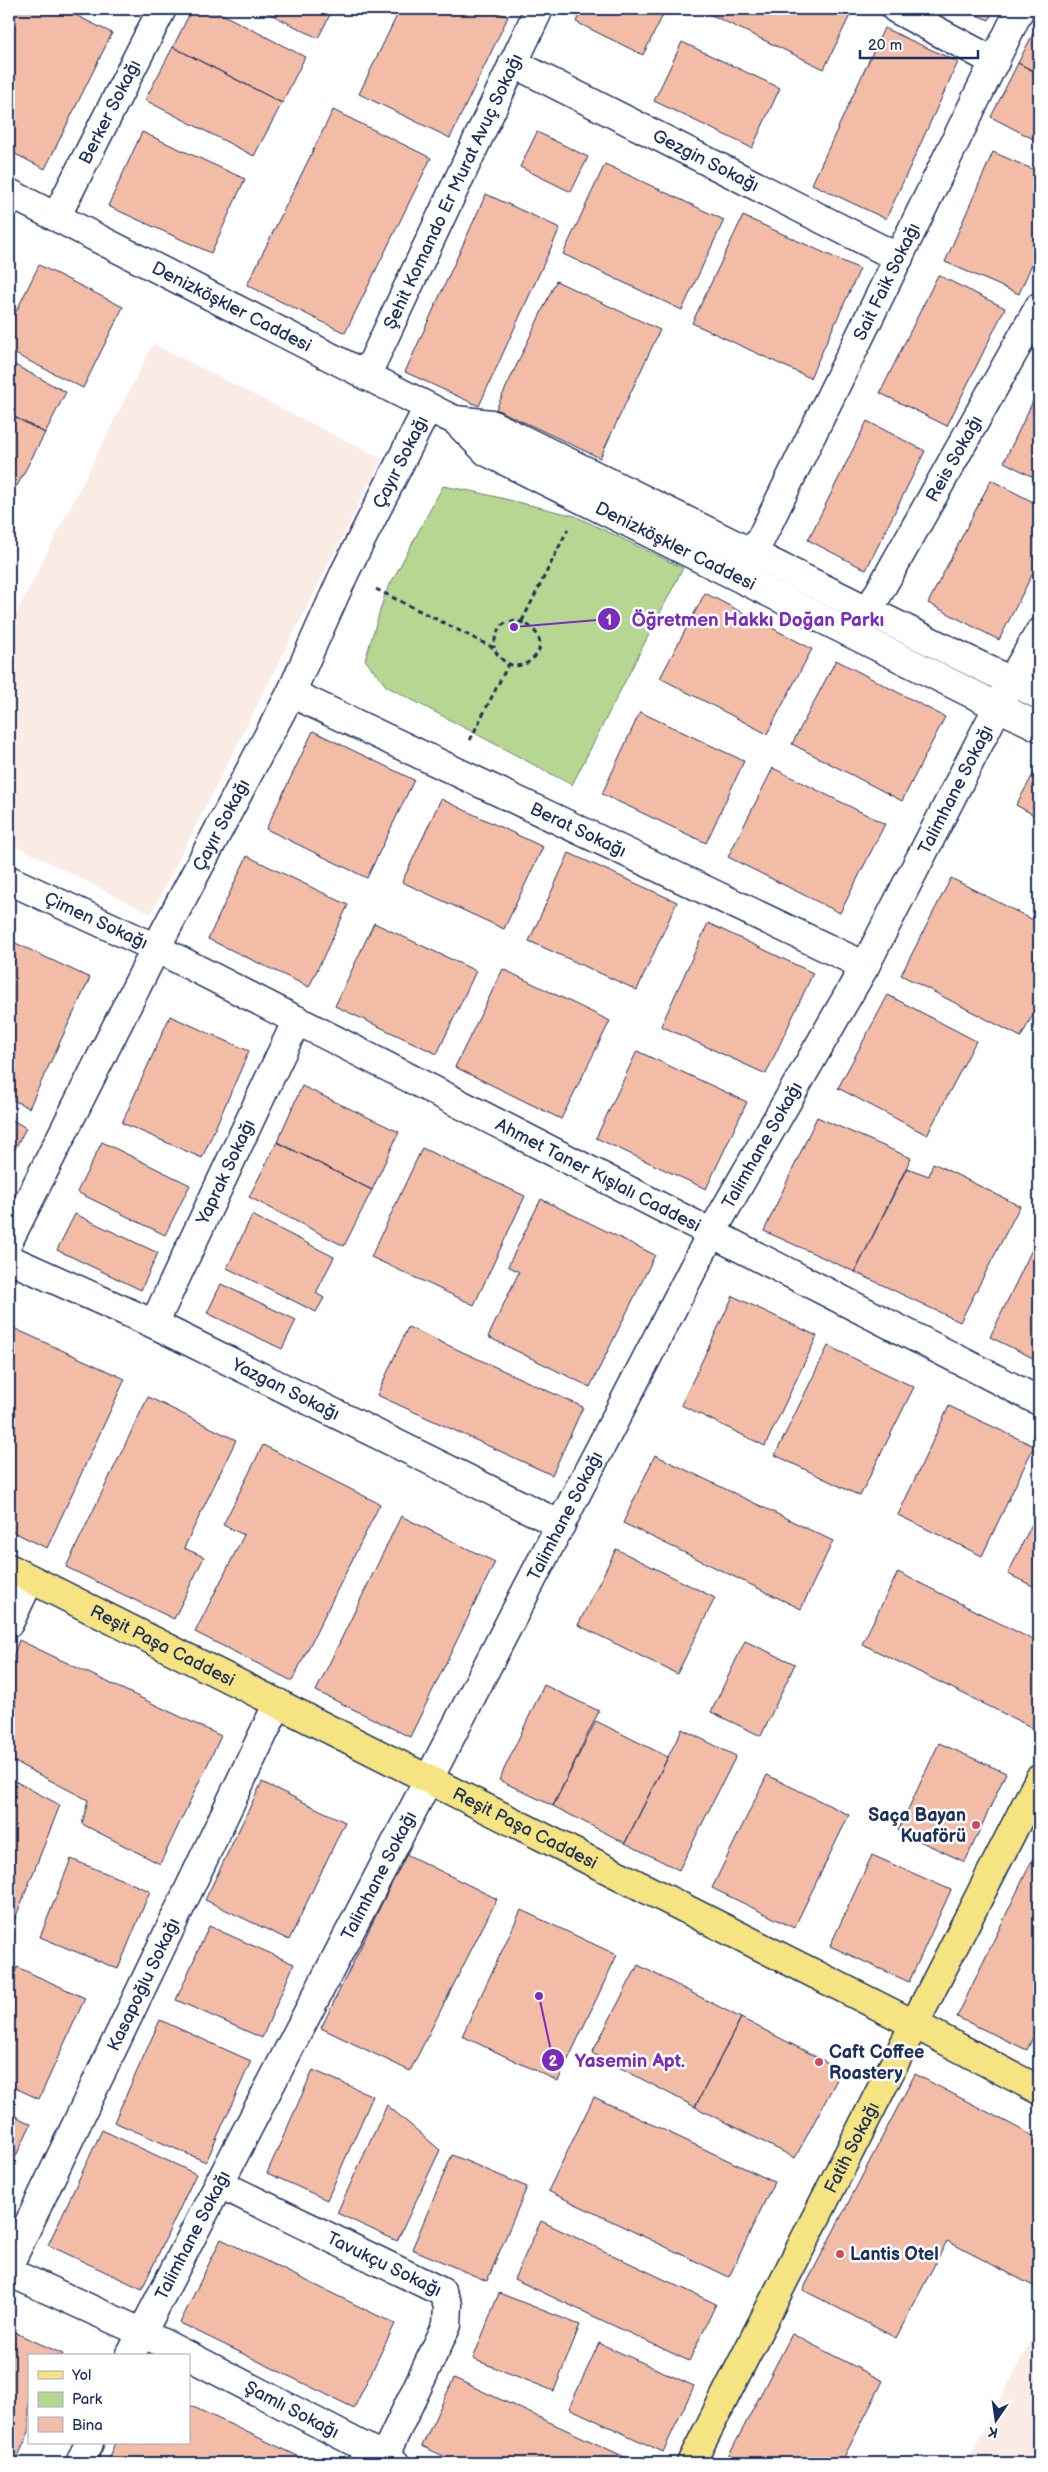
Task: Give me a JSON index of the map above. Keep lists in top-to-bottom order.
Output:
{
  "streets": {
    "main road": ["Reşit Paşa Caddesi", "Fatih Sokağı"],
    "street": [
      "Berker Sokağı",
      "Gezgin Sokağı",
      "Şehit Komando Er Murat Avuç Sokağı",
      "Sait Faik Sokağı",
      "Denizköşkler Caddesi",
      "Reis Sokağı",
      "Çayır Sokağı",
      "Talimhane Sokağı",
      "Berat Sokağı",
      "Çimen Sokağı",
      "Yaprak Sokağı",
      "Ahmet Taner Kışlalı Caddesi",
      "Yazgan Sokağı",
      "Kasapoğlu Sokağı",
      "Tavukçu Sokağı",
      "Şamlı Sokağı"
    ]
  },
  "crossings": [
    ["Berker Sokağı", "Denizköşkler Caddesi"],
    ["Gezgin Sokağı", "Şehit Komando Er Murat Avuç Sokağı"],
    ["Gezgin Sokağı", "Sait Faik Sokağı"],
    ["Şehit Komando Er Murat Avuç Sokağı", "Denizköşkler Caddesi"],
    ["Sait Faik Sokağı", "Denizköşkler Caddesi"],
    ["Denizköşkler Caddesi", "Reis Sokağı"],
    ["Denizköşkler Caddesi", "Çayır Sokağı"],
    ["Denizköşkler Caddesi", "Talimhane Sokağı"],
    ["Çayır Sokağı", "Berat Sokağı"],
    ["Çayır Sokağı", "Çimen Sokağı"],
    ["Çayır Sokağı", "Ahmet Taner Kışlalı Caddesi"],
    ["Talimhane Sokağı", "Berat Sokağı"],
    ["Talimhane Sokağı", "Ahmet Taner Kışlalı Caddesi"],
    ["Talimhane Sokağı", "Yazgan Sokağı"],
    ["Talimhane Sokağı", "Reşit Paşa Caddesi"],
    ["Talimhane Sokağı", "Tavukçu Sokağı"],
    ["Talimhane Sokağı", "Şamlı Sokağı"],
    ["Çimen Sokağı", "Ahmet Taner Kışlalı Caddesi"],
    ["Yaprak Sokağı", "Ahmet Taner Kışlalı Caddesi"],
    ["Yaprak Sokağı", "Yazgan Sokağı"],
    ["Reşit Paşa Caddesi", "Kasapoğlu Sokağı"],
    ["Reşit Paşa Caddesi", "Fatih Sokağı"],
    ["Tavukçu Sokağı", "Şamlı Sokağı"]
  ],
  "places": [
    "Öğretmen Hakkı Doğan Parkı",
    "Saça Bayan Kuaförü",
    "Yasemin Apt.",
    "Caft Coffee Roastery",
    "Lantis Otel"
  ],
  "legend": ["Yol", "Park", "Bina"],
  "scale_bar": "20 m",
  "north": "bottom"
}
